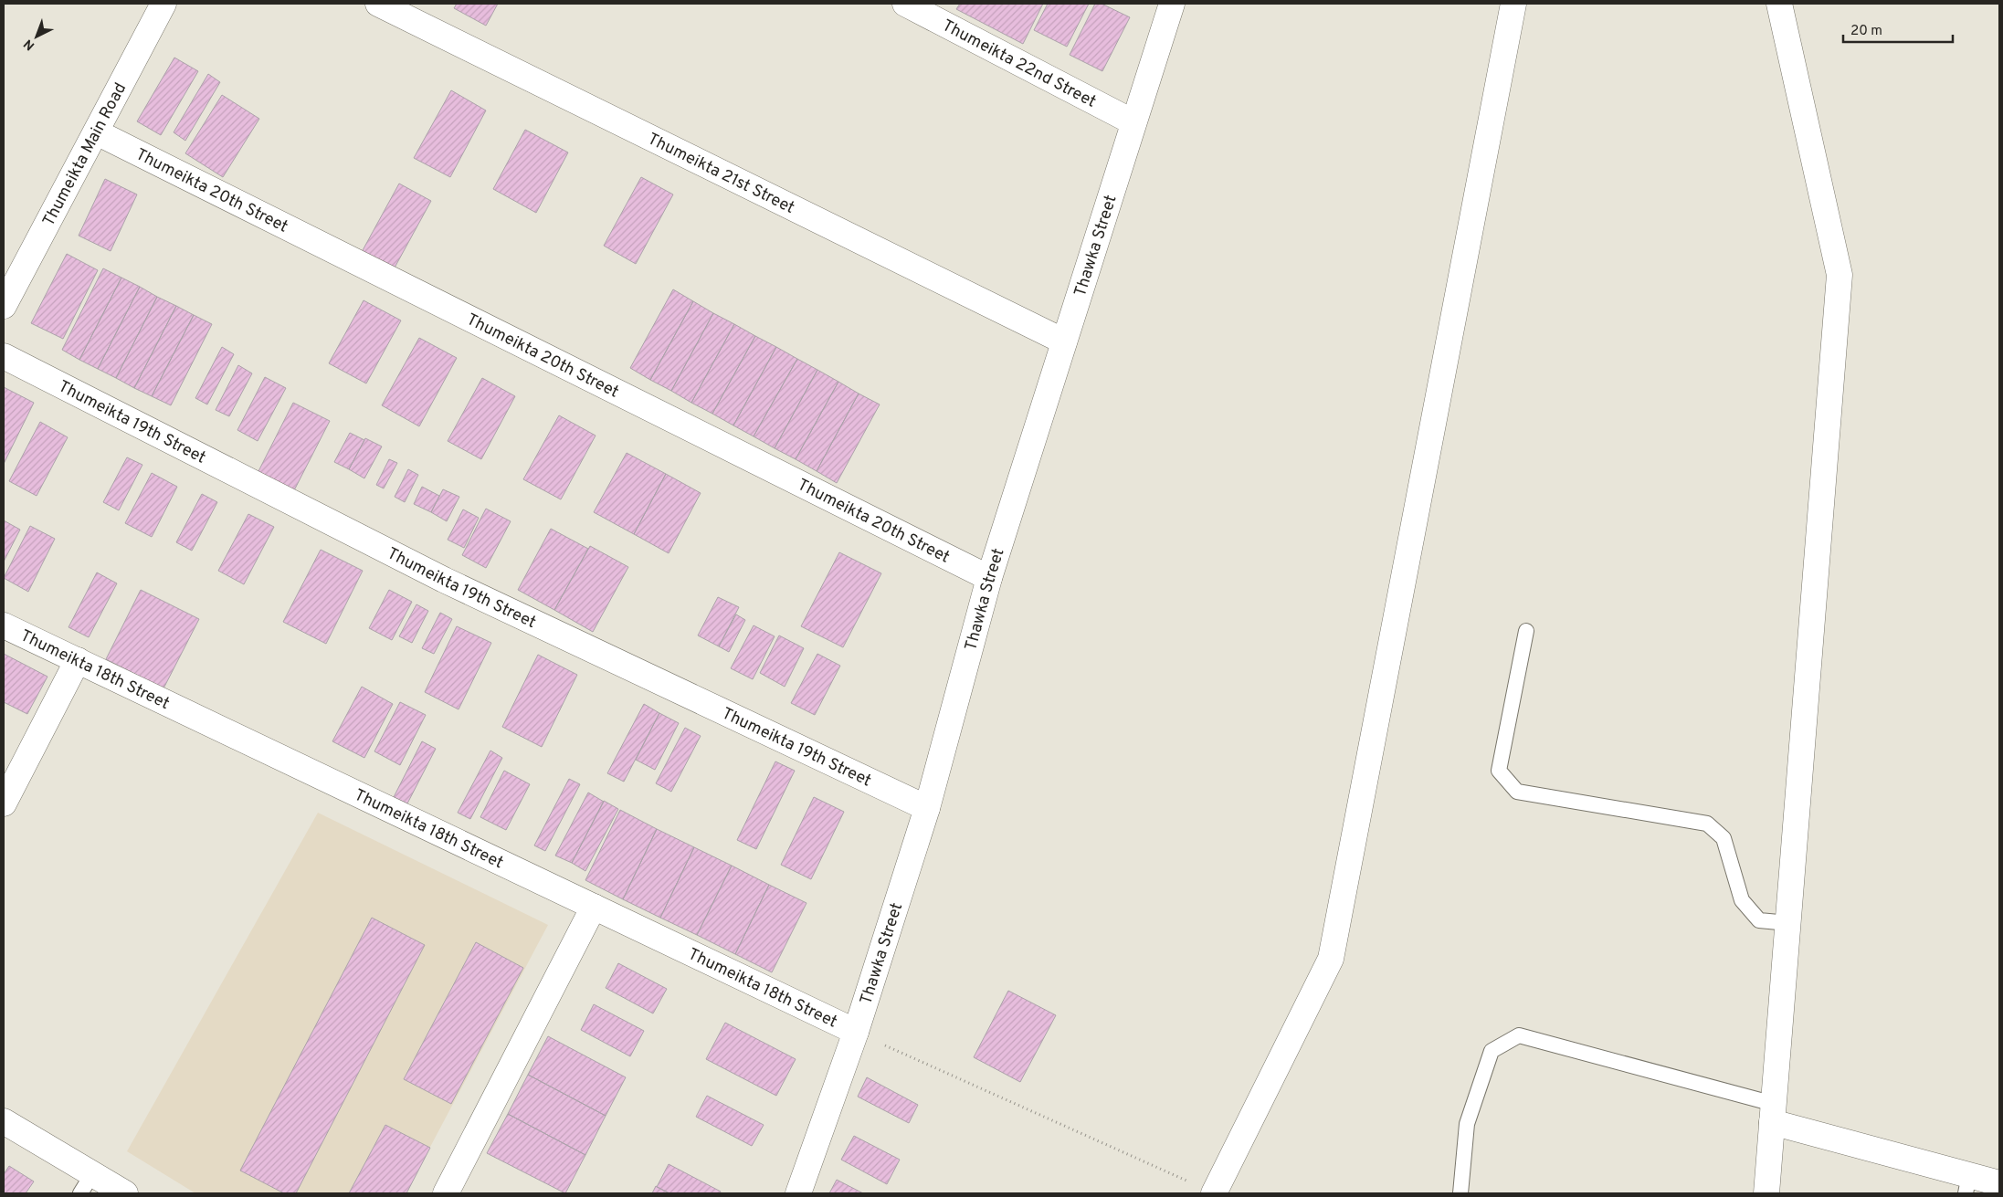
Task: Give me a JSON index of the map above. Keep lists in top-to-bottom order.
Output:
{
  "streets": {
    "street": [
      "Thumeikta 22nd Street",
      "Thumeikta Main Road",
      "Thumeikta 21st Street",
      "Thumeikta 20th Street",
      "Thawka Street",
      "Thumeikta 19th Street",
      "Thumeikta 18th Street"
    ]
  },
  "crossings": [
    ["Thumeikta 22nd Street", "Thawka Street"],
    ["Thumeikta Main Road", "Thumeikta 20th Street"],
    ["Thumeikta 21st Street", "Thawka Street"],
    ["Thumeikta 20th Street", "Thawka Street"],
    ["Thawka Street", "Thumeikta 19th Street"],
    ["Thawka Street", "Thumeikta 18th Street"]
  ],
  "scale_bar": "20 m",
  "north": "bottom left"
}
